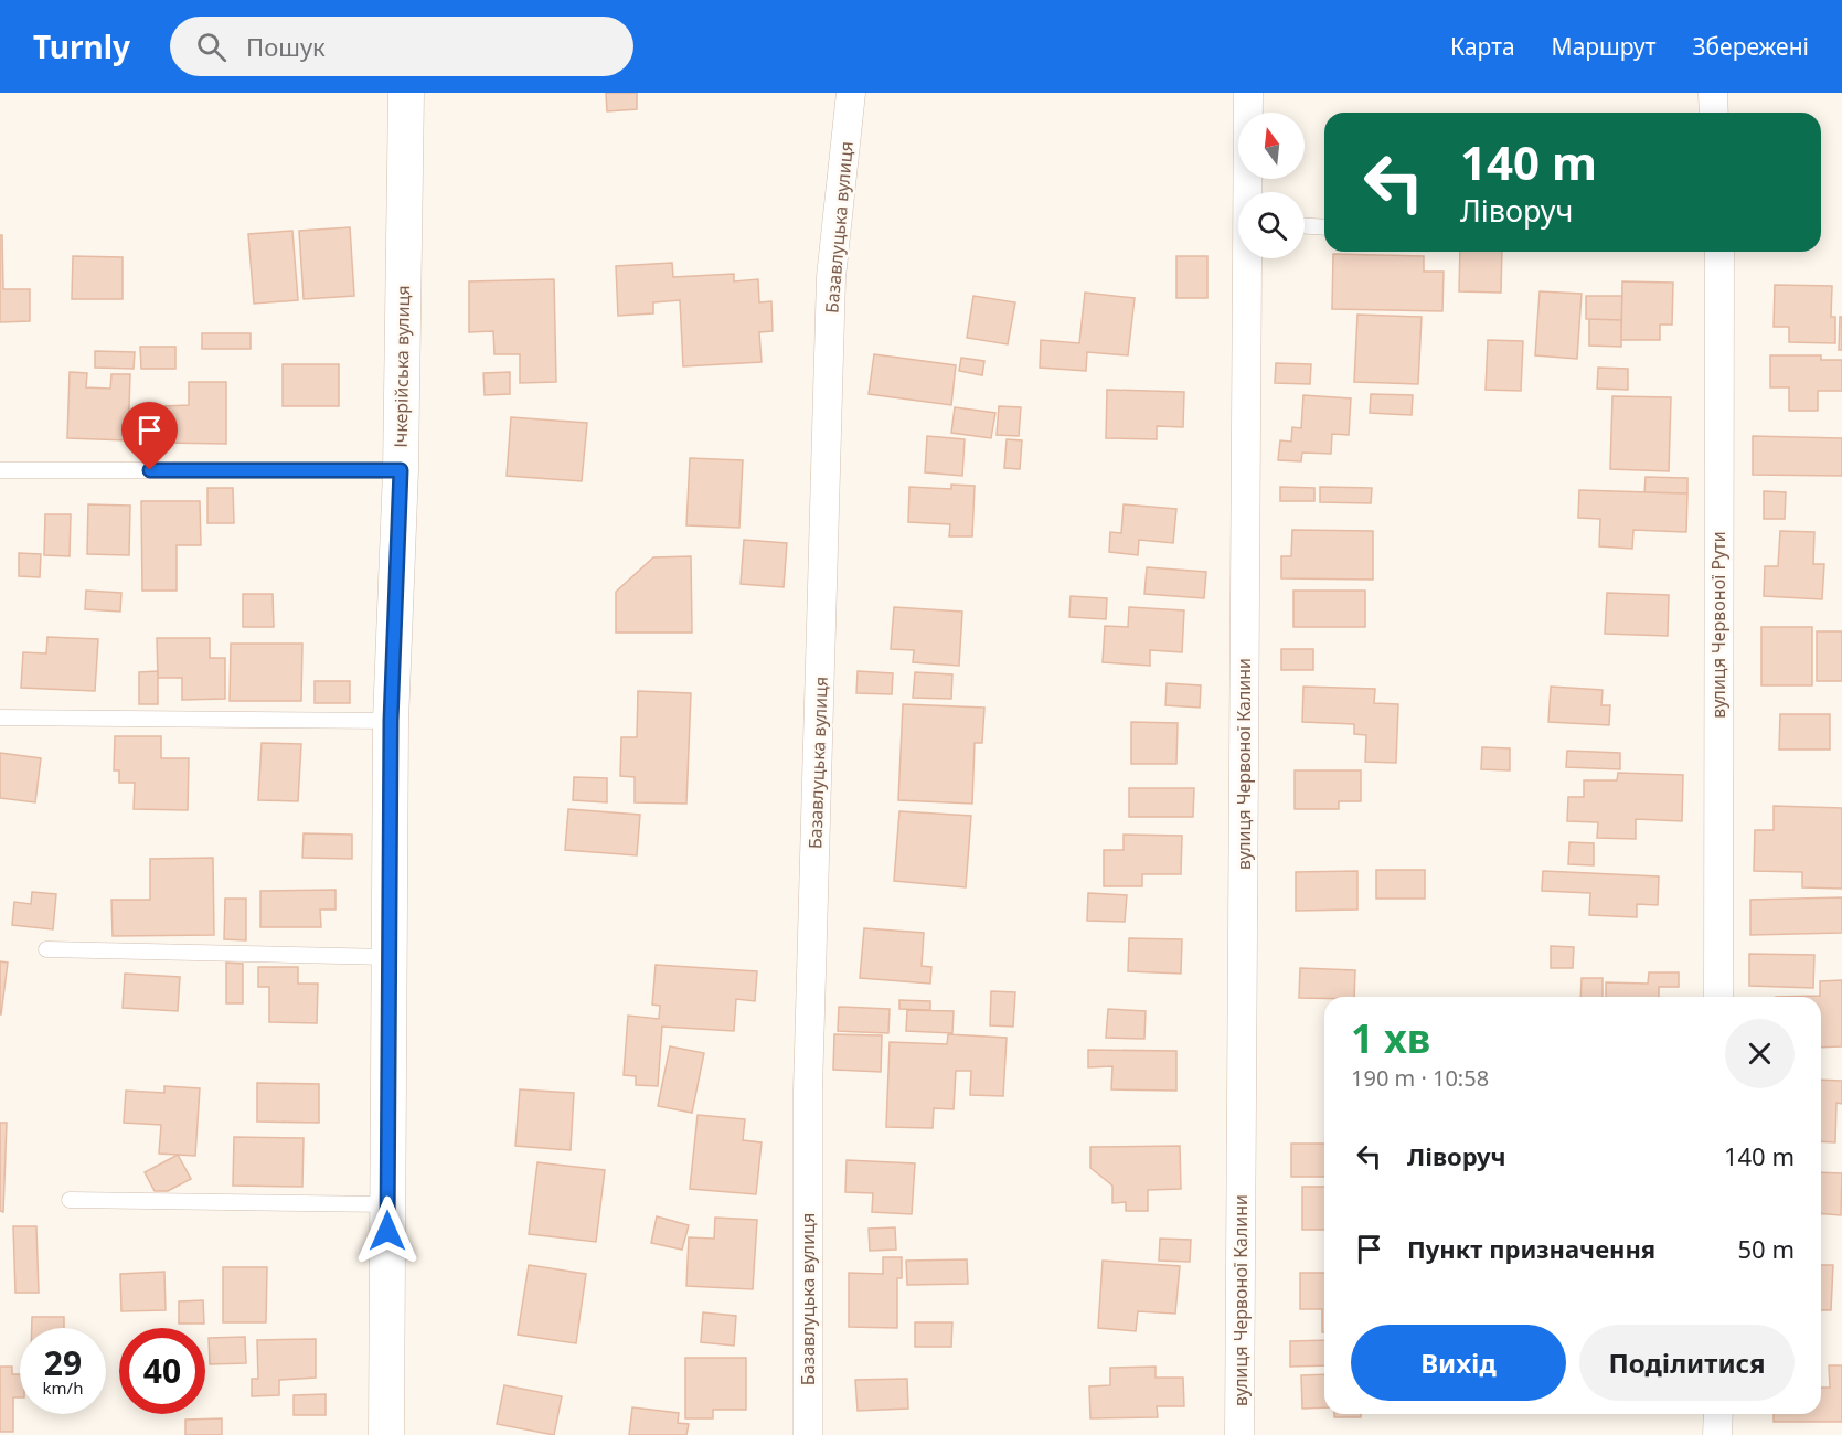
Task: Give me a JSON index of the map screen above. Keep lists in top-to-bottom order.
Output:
{
  "streets": {
    "street": [
      "Базавлуцька вулиця",
      "Ічкерійська вулиця",
      "вулиця Червоної Рути",
      "вулиця Червоної Калини"
    ]
  },
  "north": "top",
  "page": {
    "header": "Turnly",
    "search": "Пошук",
    "nav": ["Карта", "Маршрут", "Збережені"],
    "turn": ["140 m", "Ліворуч"],
    "heading": ["1 хв", "190 m · 10:58"],
    "list": [
      {
        "name": "Ліворуч",
        "value": "140 m"
      },
      {
        "name": "Пункт призначення",
        "value": "50 m"
      }
    ],
    "buttons": ["Вихід", "Поділитися"],
    "speed": "29 km/h",
    "limit": "40"
  }
}
